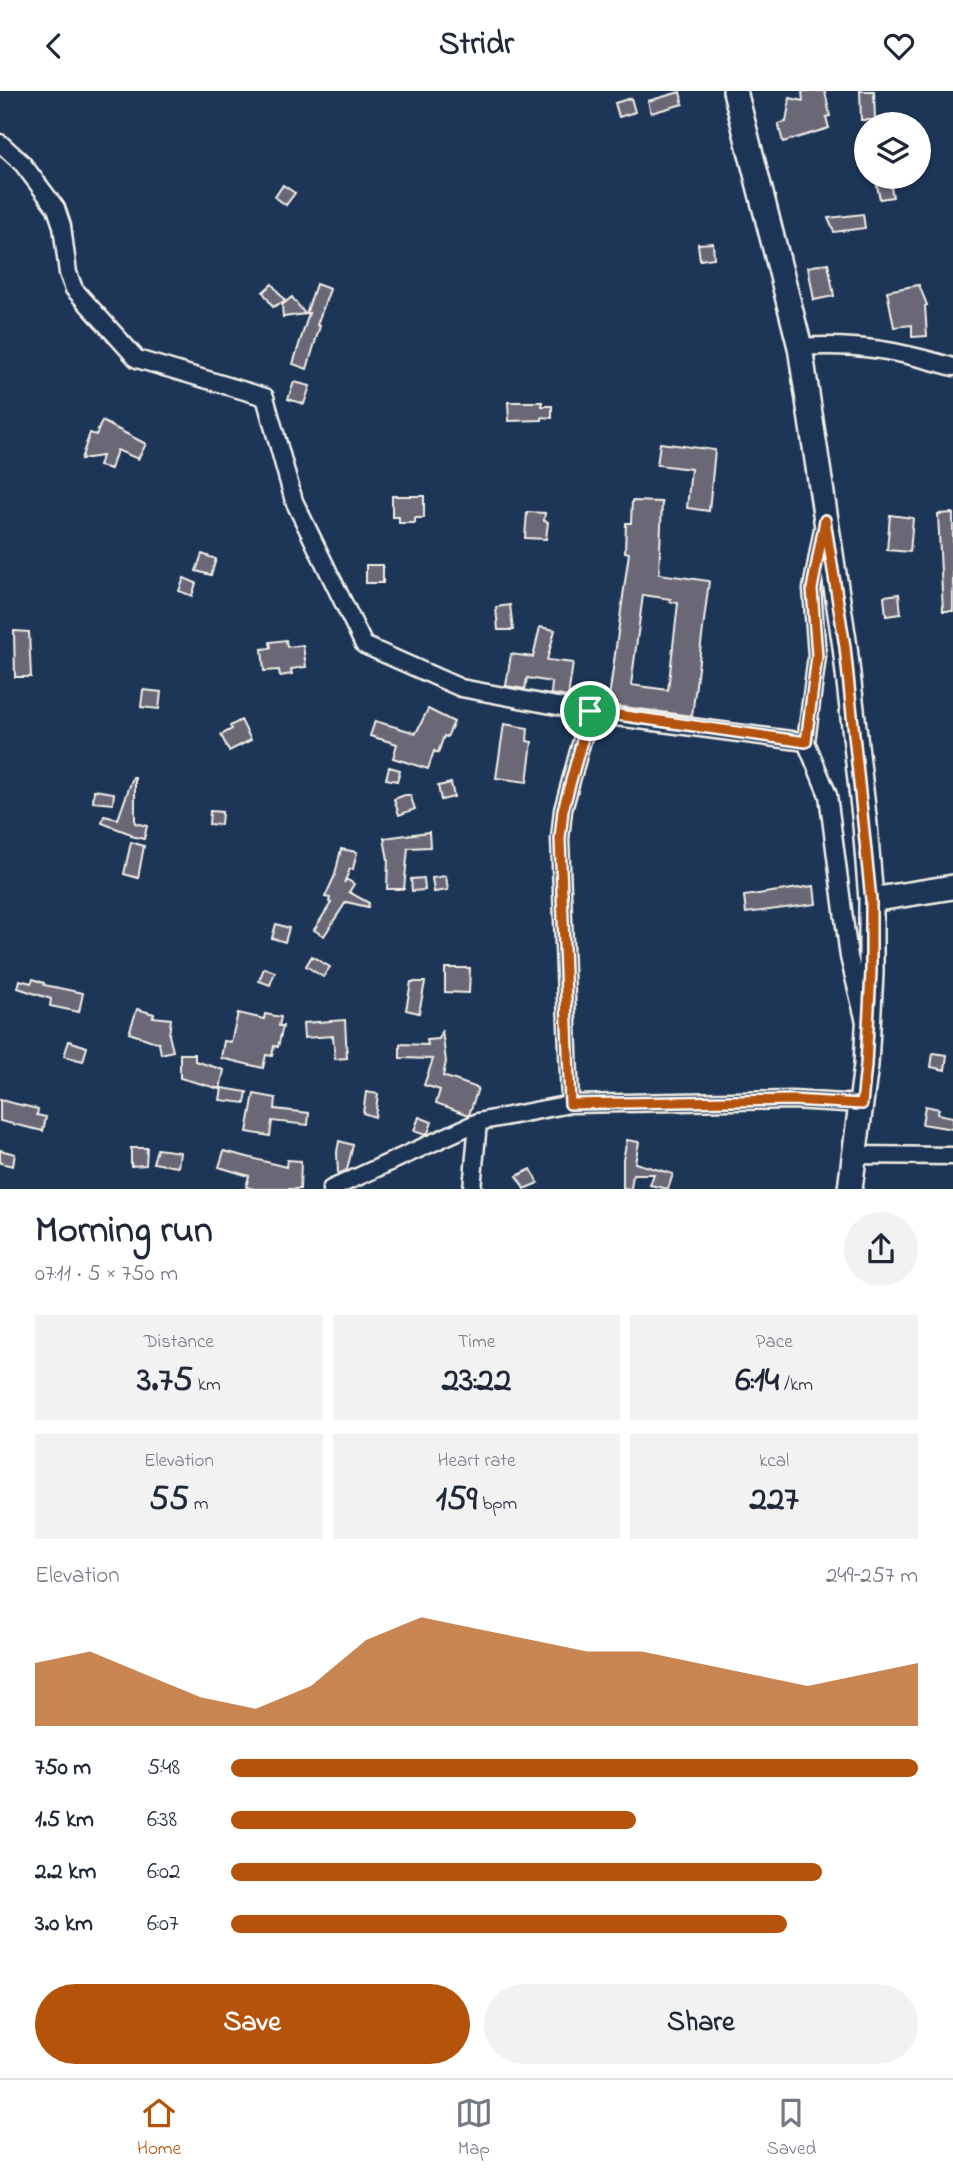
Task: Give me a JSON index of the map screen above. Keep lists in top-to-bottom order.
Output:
{
  "page": {
    "header": "Stridr",
    "heading": ["Morning run", "07:11 · 5 × 750 m"],
    "stats": [
      ["Distance", "3.75 km"],
      ["Time", "23:22"],
      ["Pace", "6:14 /km"],
      ["Elevation", "55 m"],
      ["Heart rate", "159 bpm"],
      ["kcal", "227"]
    ],
    "chart": ["Elevation", "249–257 m"],
    "list": [
      {
        "name": "750 m",
        "note": "5:48"
      },
      {
        "name": "1.5 km",
        "note": "6:38"
      },
      {
        "name": "2.2 km",
        "note": "6:02"
      },
      {
        "name": "3.0 km",
        "note": "6:07"
      }
    ],
    "buttons": ["Save", "Share"],
    "tabs": ["Home", "Map", "Saved"]
  }
}
